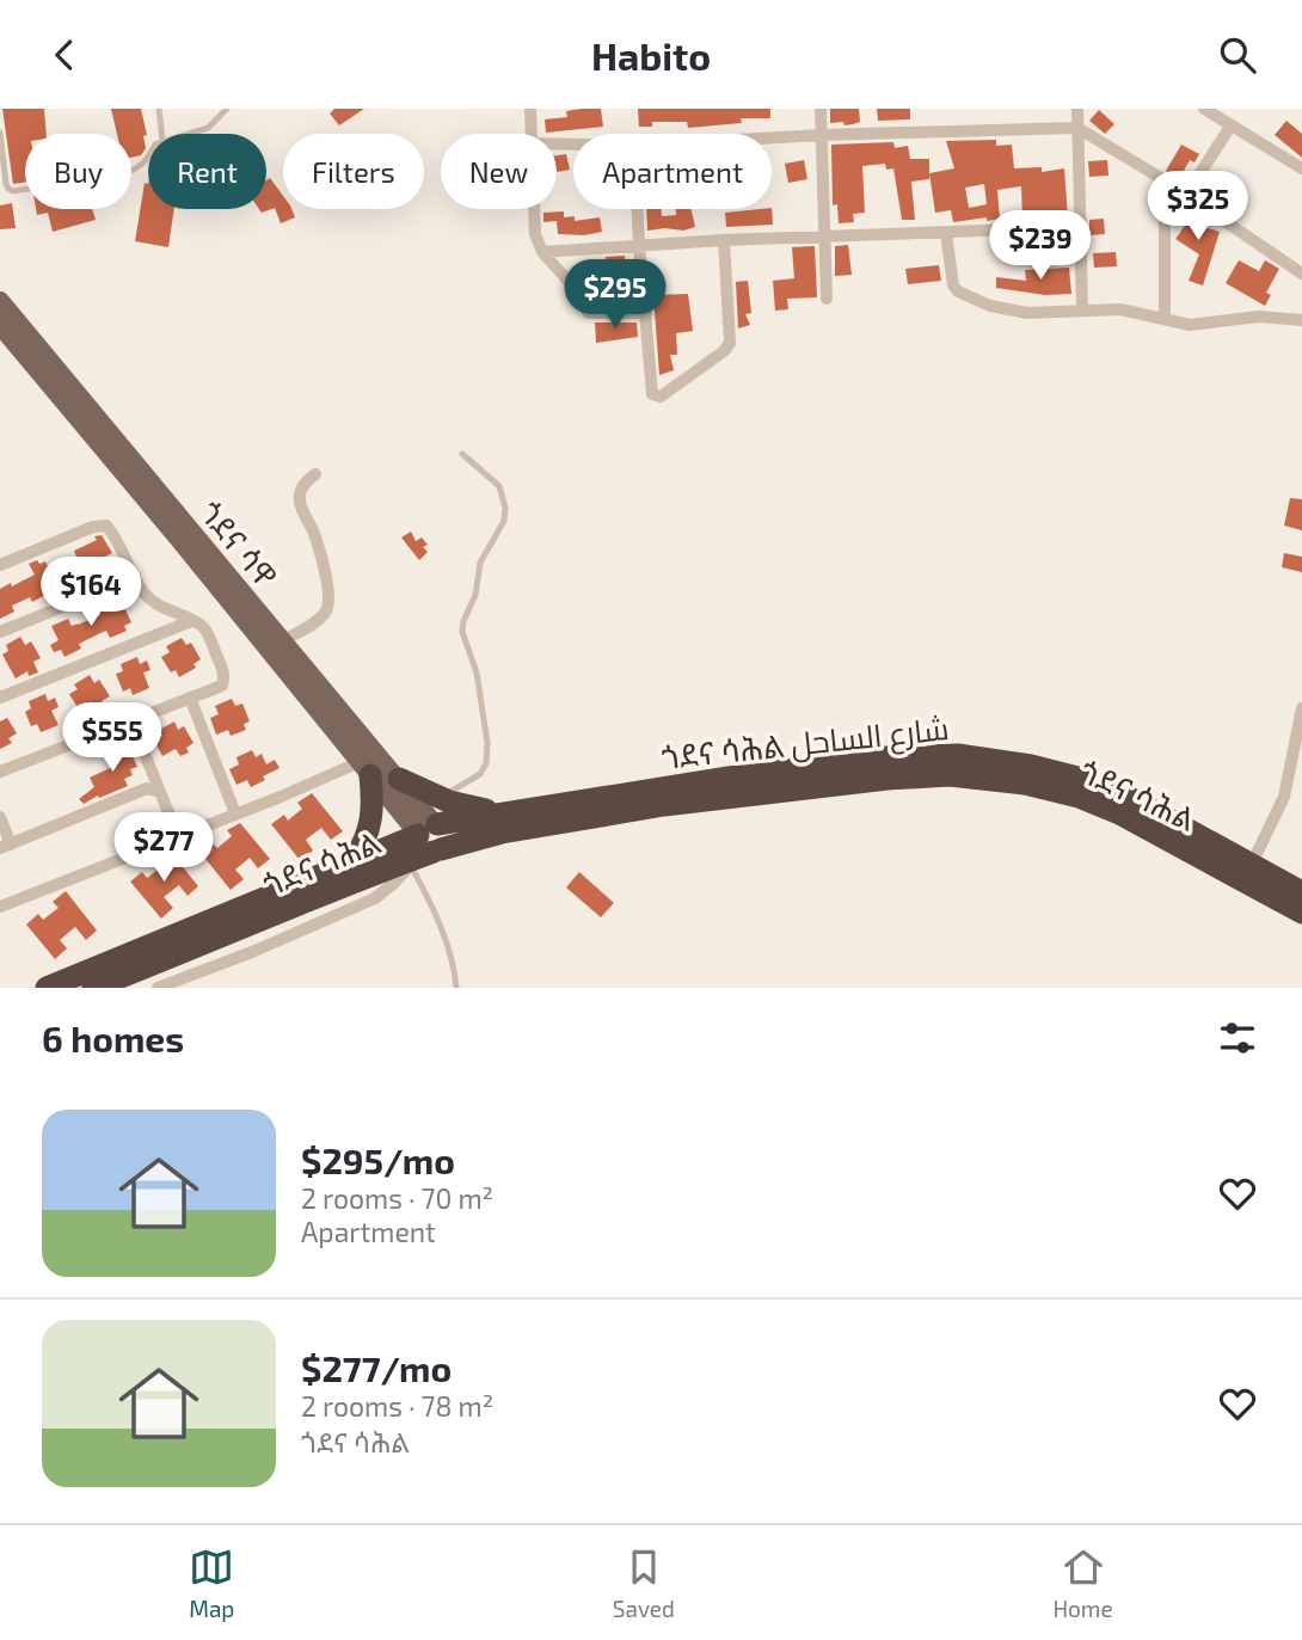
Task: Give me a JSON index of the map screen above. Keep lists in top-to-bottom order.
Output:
{
  "streets": {
    "highway": ["ጎደና ሳሕል شارع الساحل", "ጎደና ሳሕል"],
    "main road": ["ጎደና ሳዋ"]
  },
  "crossings": [
    ["ጎደና ሳዋ", "ጎደና ሳሕል شارع الساحل"],
    ["ጎደና ሳዋ", "ጎደና ሳሕል"],
    ["ጎደና ሳሕል شارع الساحل", "ጎደና ሳሕል"]
  ],
  "page": {
    "header": "Habito",
    "chip": [
      "Buy",
      "Rent",
      "Filters",
      "New",
      "Apartment"
    ],
    "price": [
      "$325",
      "$239",
      "$295",
      "$164",
      "$555",
      "$277"
    ],
    "heading": "6 homes",
    "list": [
      {
        "name": "$295/mo",
        "note": "2 rooms · 70 m² · Apartment"
      },
      {
        "name": "$277/mo",
        "note": "2 rooms · 78 m² · ጎደና ሳሕል"
      }
    ],
    "tabs": ["Map", "Saved", "Home"]
  }
}
